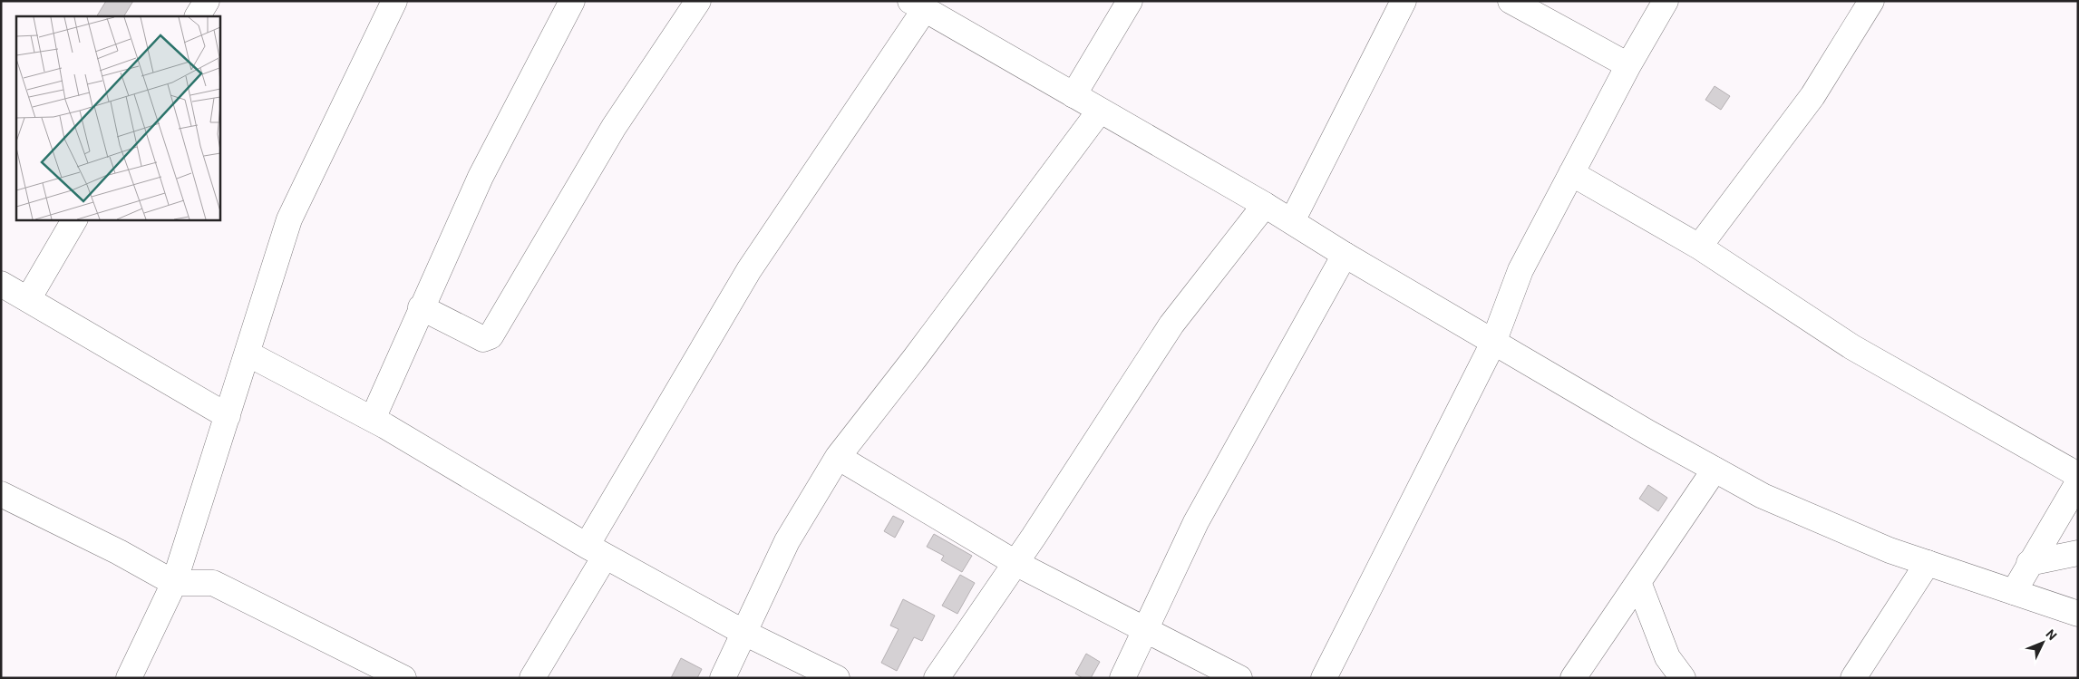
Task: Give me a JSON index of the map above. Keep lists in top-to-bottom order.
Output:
{
  "north": "top right"
}
